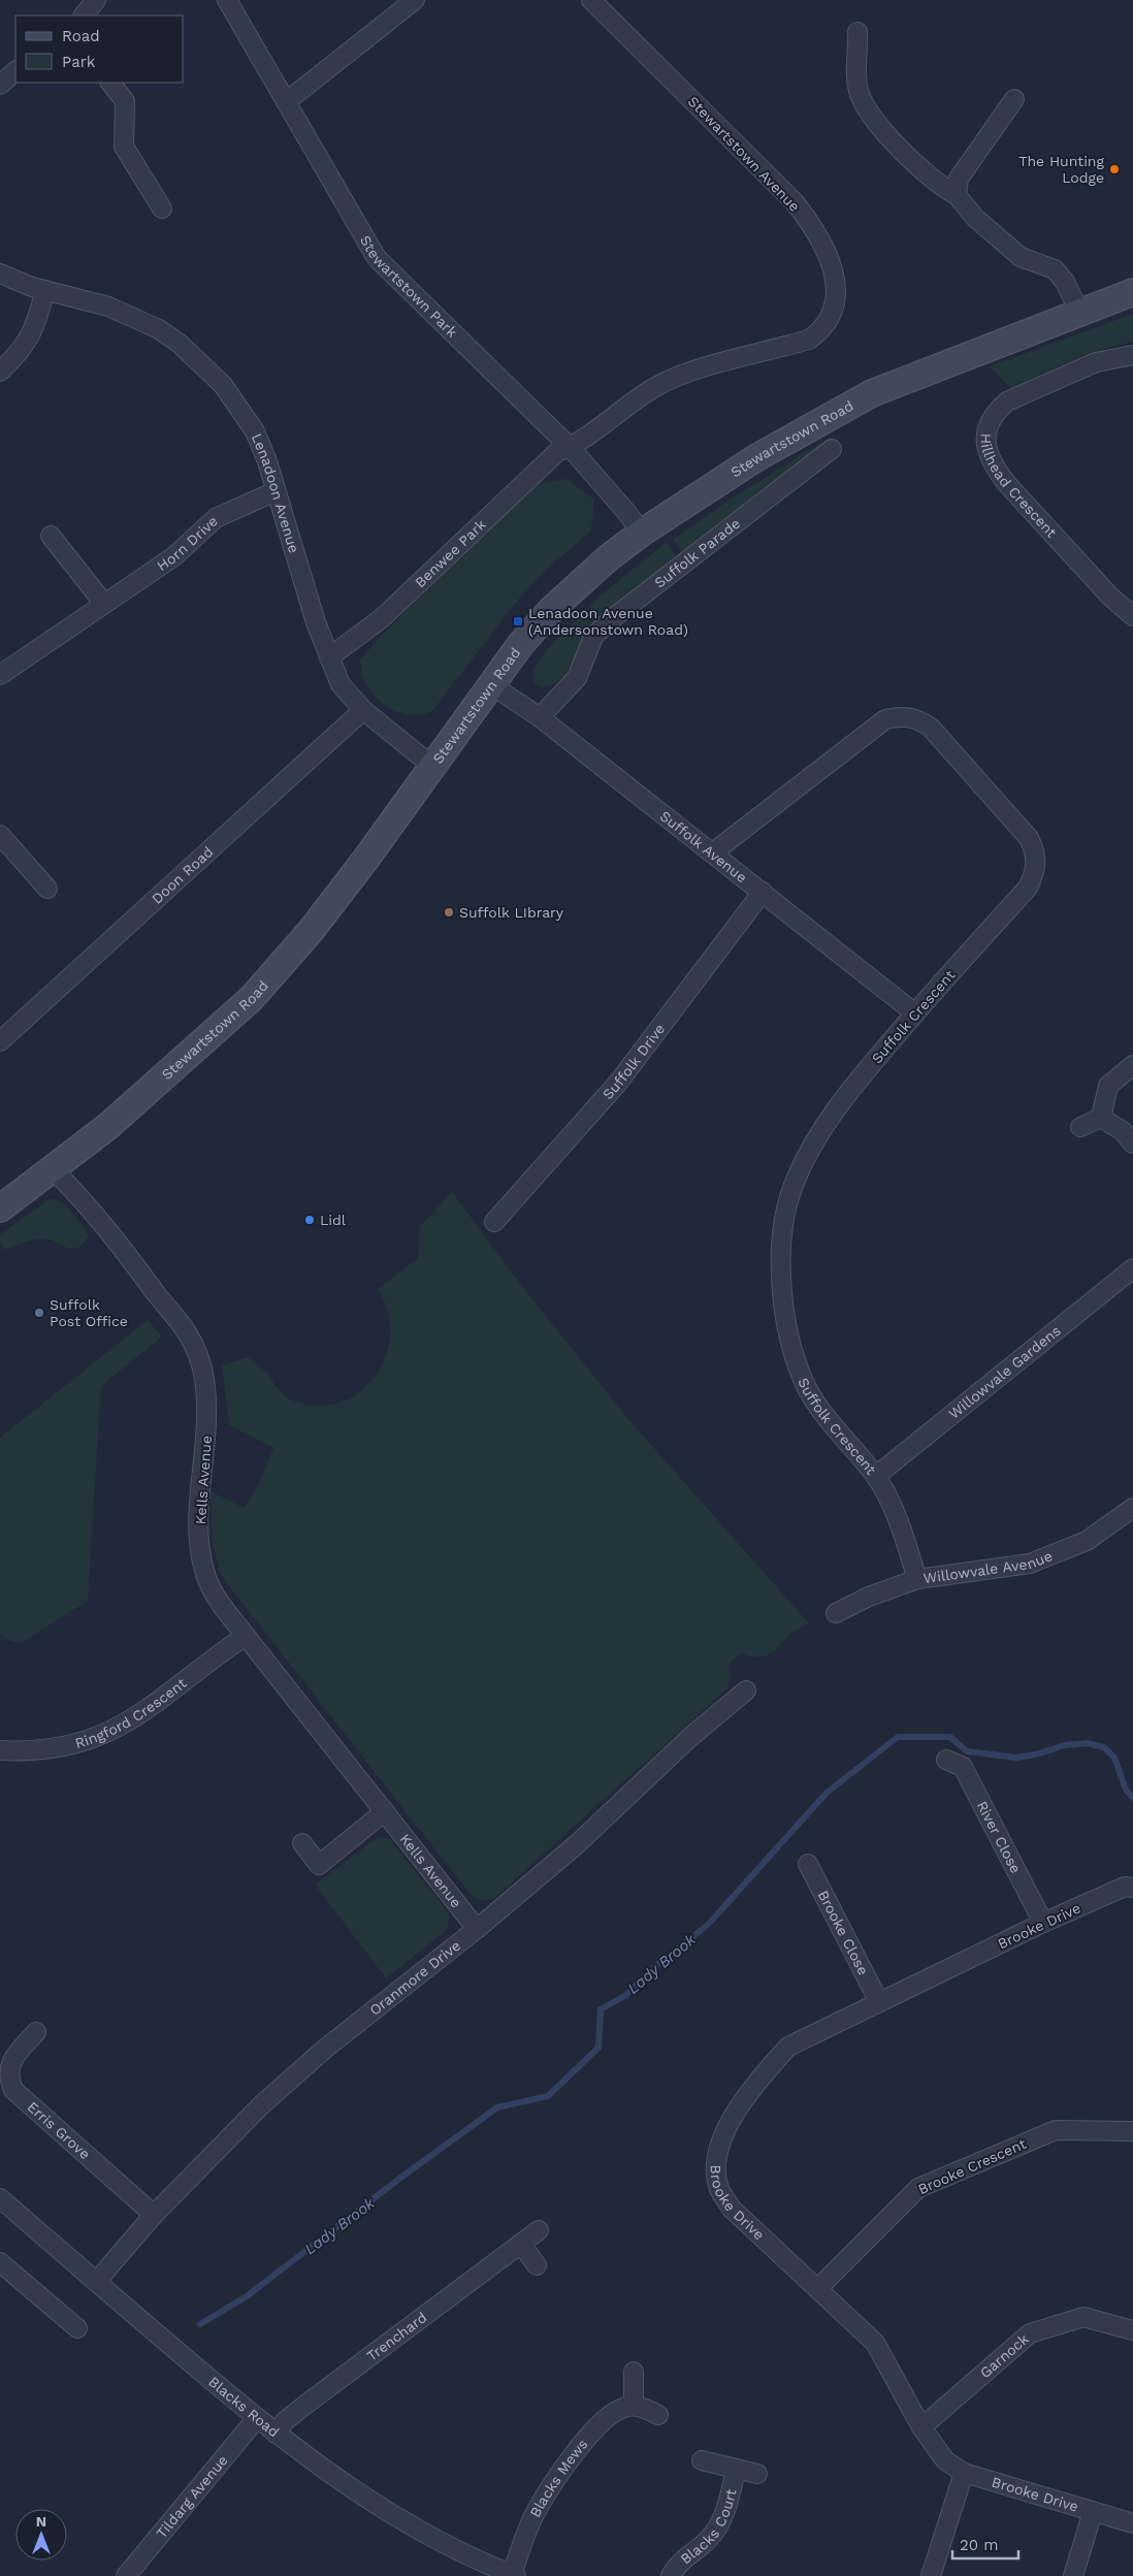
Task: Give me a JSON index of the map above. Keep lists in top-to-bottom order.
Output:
{
  "streets": {
    "main road": ["Stewartstown Road"],
    "street": [
      "Stewartstown Avenue",
      "Stewartstown Park",
      "Hillhead Crescent",
      "Lenadoon Avenue",
      "Horn Drive",
      "Benwee Park",
      "Suffolk Parade",
      "Suffolk Avenue",
      "Doon Road",
      "Suffolk Crescent",
      "Suffolk Drive",
      "Willowvale Gardens",
      "Kells Avenue",
      "Willowvale Avenue",
      "Ringford Crescent",
      "River Close",
      "Brooke Drive",
      "Brooke Close",
      "Oranmore Drive",
      "Erris Grove",
      "Brooke Crescent",
      "Trenchard",
      "Garnock",
      "Blacks Road",
      "Blacks Mews",
      "Tildarg Avenue",
      "Blacks Court"
    ]
  },
  "crossings": [
    ["Stewartstown Avenue", "Stewartstown Park"],
    ["Stewartstown Avenue", "Benwee Park"],
    ["Stewartstown Park", "Stewartstown Road"],
    ["Stewartstown Park", "Benwee Park"],
    ["Stewartstown Road", "Lenadoon Avenue"],
    ["Stewartstown Road", "Suffolk Avenue"],
    ["Stewartstown Road", "Kells Avenue"],
    ["Lenadoon Avenue", "Horn Drive"],
    ["Lenadoon Avenue", "Benwee Park"],
    ["Lenadoon Avenue", "Doon Road"],
    ["Suffolk Parade", "Suffolk Avenue"],
    ["Suffolk Avenue", "Suffolk Crescent"],
    ["Suffolk Avenue", "Suffolk Drive"],
    ["Suffolk Crescent", "Willowvale Gardens"],
    ["Suffolk Crescent", "Willowvale Avenue"],
    ["Kells Avenue", "Ringford Crescent"],
    ["Kells Avenue", "Oranmore Drive"],
    ["River Close", "Brooke Drive"],
    ["Brooke Drive", "Brooke Close"],
    ["Brooke Drive", "Brooke Crescent"],
    ["Brooke Drive", "Garnock"],
    ["Oranmore Drive", "Erris Grove"],
    ["Oranmore Drive", "Blacks Road"],
    ["Trenchard", "Blacks Road"],
    ["Blacks Road", "Blacks Mews"],
    ["Blacks Road", "Tildarg Avenue"]
  ],
  "water": ["Lady Brook"],
  "places": {
    "other": [
      "The Hunting Lodge",
      "Suffolk LIbrary",
      "Lidl",
      "Suffolk Post Office"
    ],
    "transit": ["Lenadoon Avenue (Andersonstown Road)"]
  },
  "legend": ["Road", "Park"],
  "scale_bar": "20 m",
  "north": "top"
}
